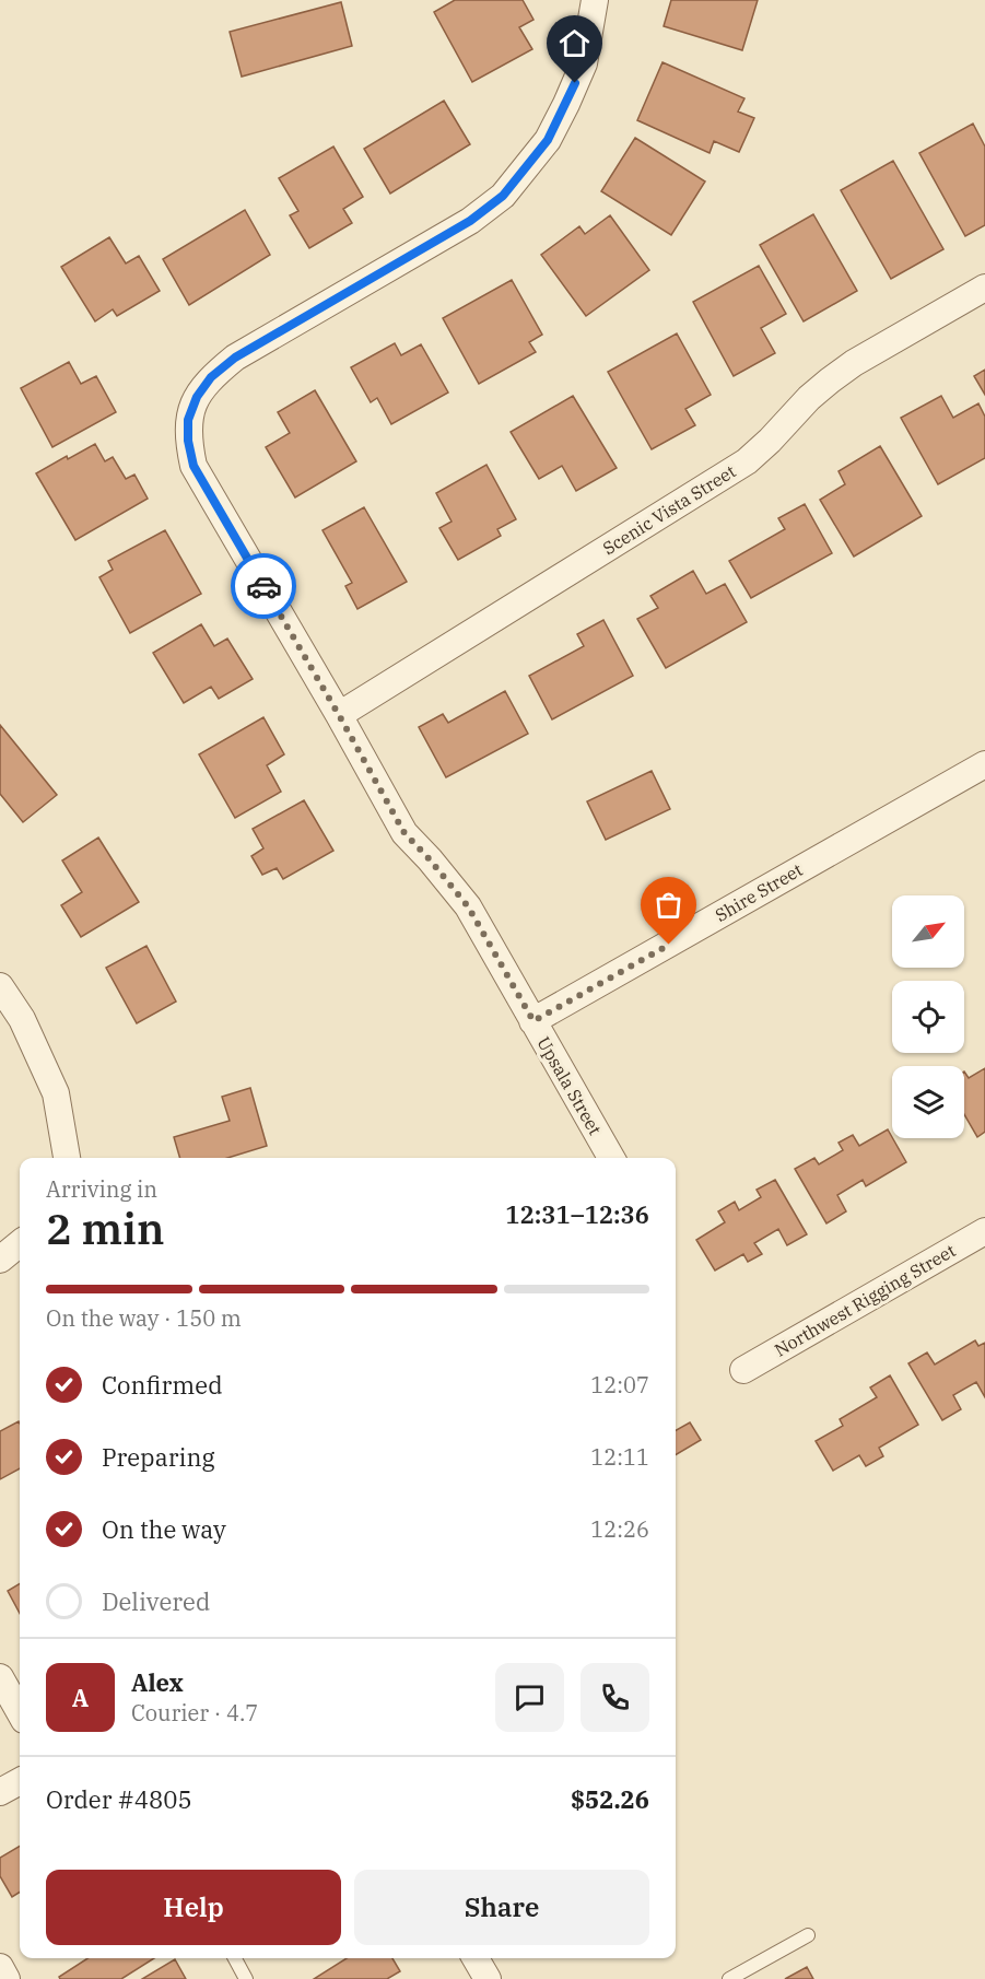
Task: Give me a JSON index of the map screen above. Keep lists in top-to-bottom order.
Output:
{
  "streets": {
    "street": [
      "Scenic Vista Street",
      "Shire Street",
      "Upsala Street",
      "Northwest Rigging Street"
    ]
  },
  "crossings": [
    ["Scenic Vista Street", "Upsala Street"],
    ["Shire Street", "Upsala Street"]
  ],
  "north": "top right",
  "page": {
    "heading": ["2 min", "Arriving in", "12:31–12:36"],
    "panel": [
      "Alex",
      "Courier · 4.7",
      "Order #4805",
      "$52.26"
    ],
    "bar": "On the way · 150 m",
    "list": [
      ["Confirmed", "12:07"],
      ["Preparing", "12:11"],
      ["On the way", "12:26"],
      "Delivered"
    ],
    "round": "A",
    "buttons": ["Help", "Share"]
  }
}
